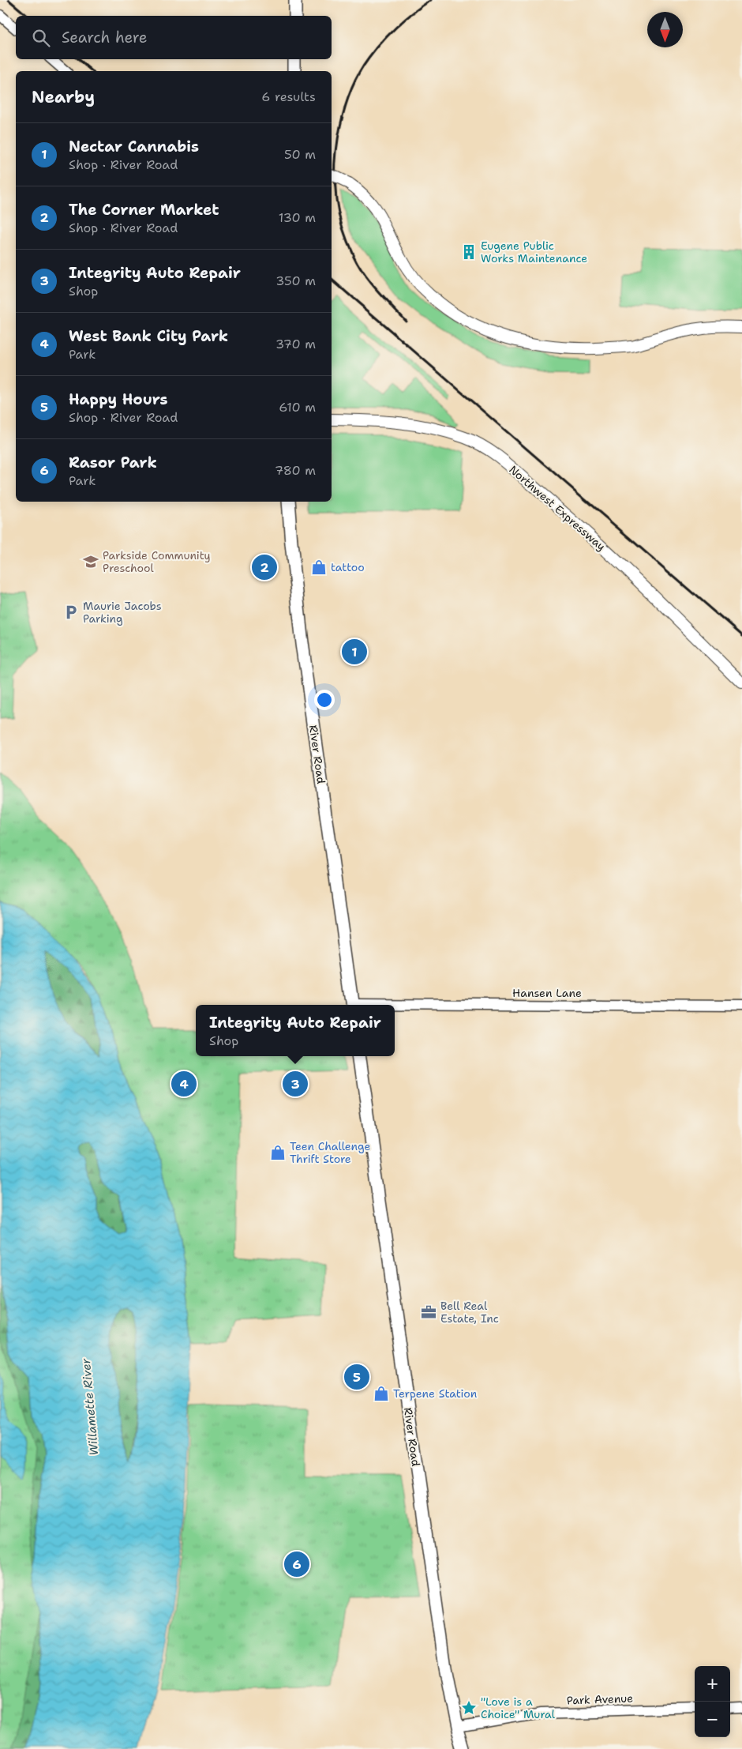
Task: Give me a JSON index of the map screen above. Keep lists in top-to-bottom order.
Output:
{
  "streets": {
    "main road": ["Northwest Expressway", "River Road"],
    "street": ["Hansen Lane", "Park Avenue"]
  },
  "crossings": [
    ["River Road", "Park Avenue"]
  ],
  "water": ["Willamette River"],
  "places": {
    "building": ["Eugene Public Works Maintenance"],
    "school or university": ["Parkside Community Preschool"],
    "shop": ["tattoo", "Teen Challenge Thrift Store", "Terpene Station"],
    "parking": ["Maurie Jacobs Parking"],
    "office": ["Bell Real Estate, Inc"],
    "place": ["\"Love is a Choice\" Mural"]
  },
  "north": "bottom",
  "page": {
    "search": "Search here",
    "heading": ["Nearby", "6 results"],
    "list": [
      {
        "mark": "1",
        "name": "Nectar Cannabis",
        "note": "Shop · River Road",
        "value": "50 m"
      },
      {
        "mark": "2",
        "name": "The Corner Market",
        "note": "Shop · River Road",
        "value": "130 m"
      },
      {
        "mark": "3",
        "name": "Integrity Auto Repair",
        "note": "Shop",
        "value": "350 m"
      },
      {
        "mark": "4",
        "name": "West Bank City Park",
        "note": "Park",
        "value": "370 m"
      },
      {
        "mark": "5",
        "name": "Happy Hours",
        "note": "Shop · River Road",
        "value": "610 m"
      },
      {
        "mark": "6",
        "name": "Rasor Park",
        "note": "Park",
        "value": "780 m"
      }
    ],
    "pins": [
      "2",
      "1",
      "3",
      "4",
      "5",
      "6"
    ],
    "popup": ["Integrity Auto Repair", "Shop"],
    "map_buttons": ["+", "−"]
  }
}
